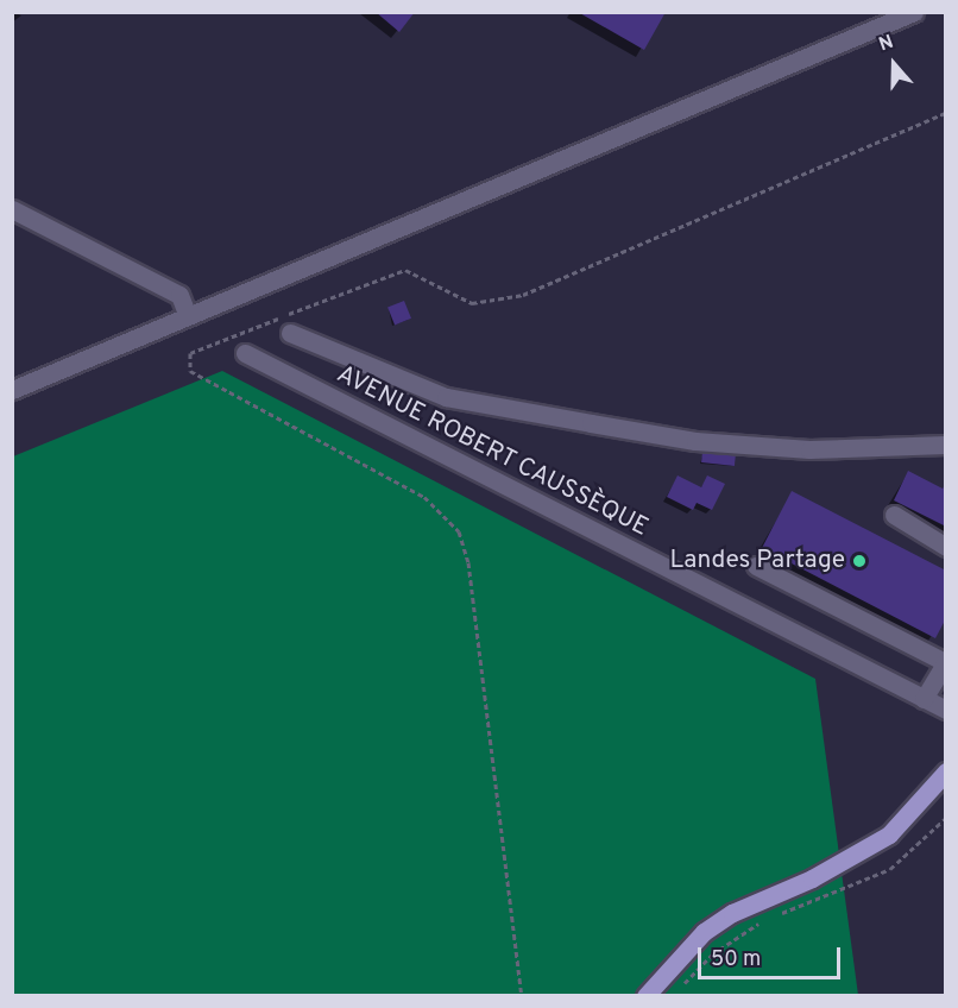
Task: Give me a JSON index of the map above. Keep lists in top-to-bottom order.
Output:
{
  "streets": {
    "street": ["AVENUE ROBERT CAUSSÈQUE"]
  },
  "places": ["Landes Partage"],
  "scale_bar": "50 m",
  "north": "top"
}
